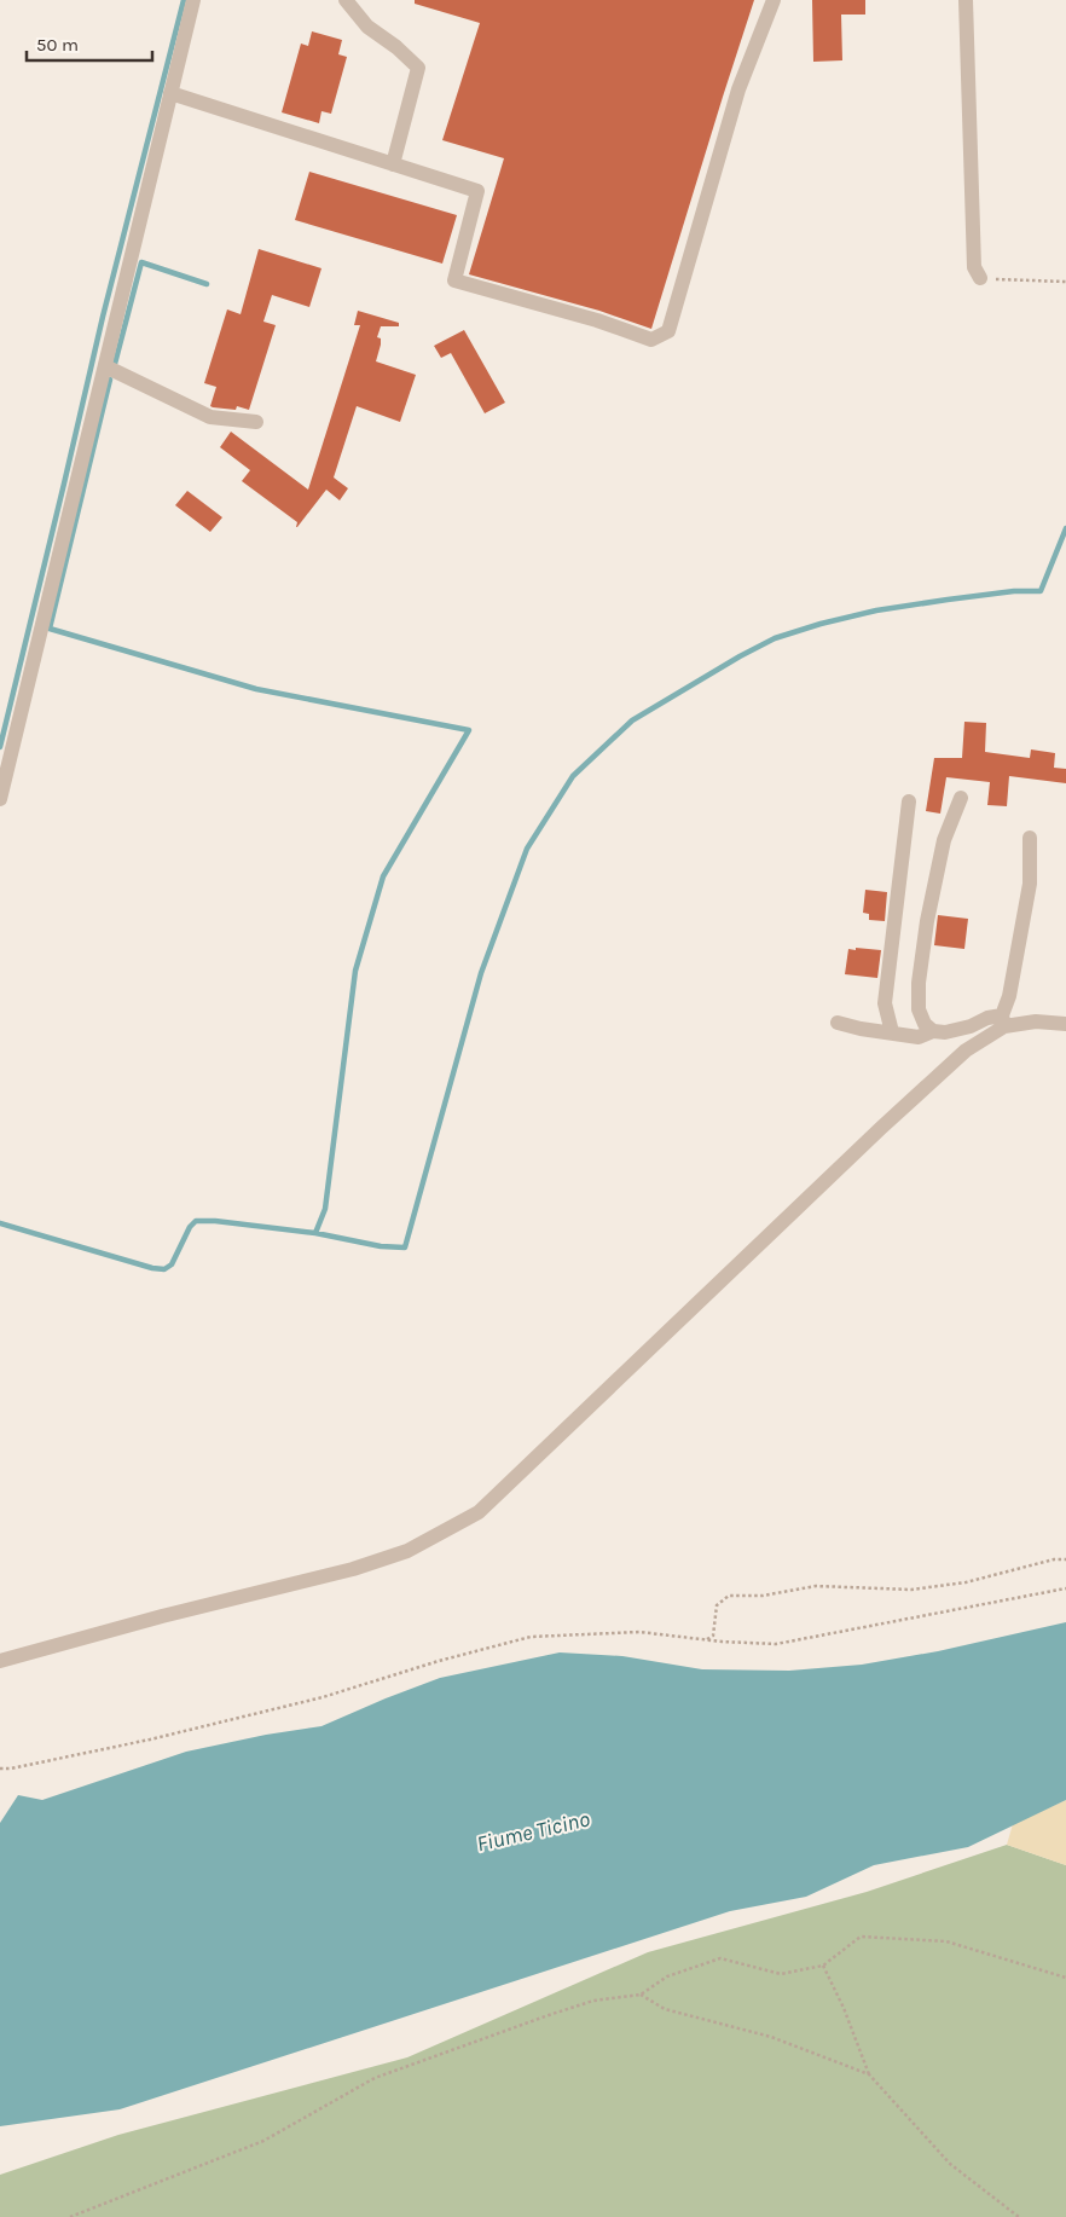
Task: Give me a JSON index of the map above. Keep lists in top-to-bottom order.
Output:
{
  "water": ["Fiume Ticino"],
  "scale_bar": "50 m"
}
